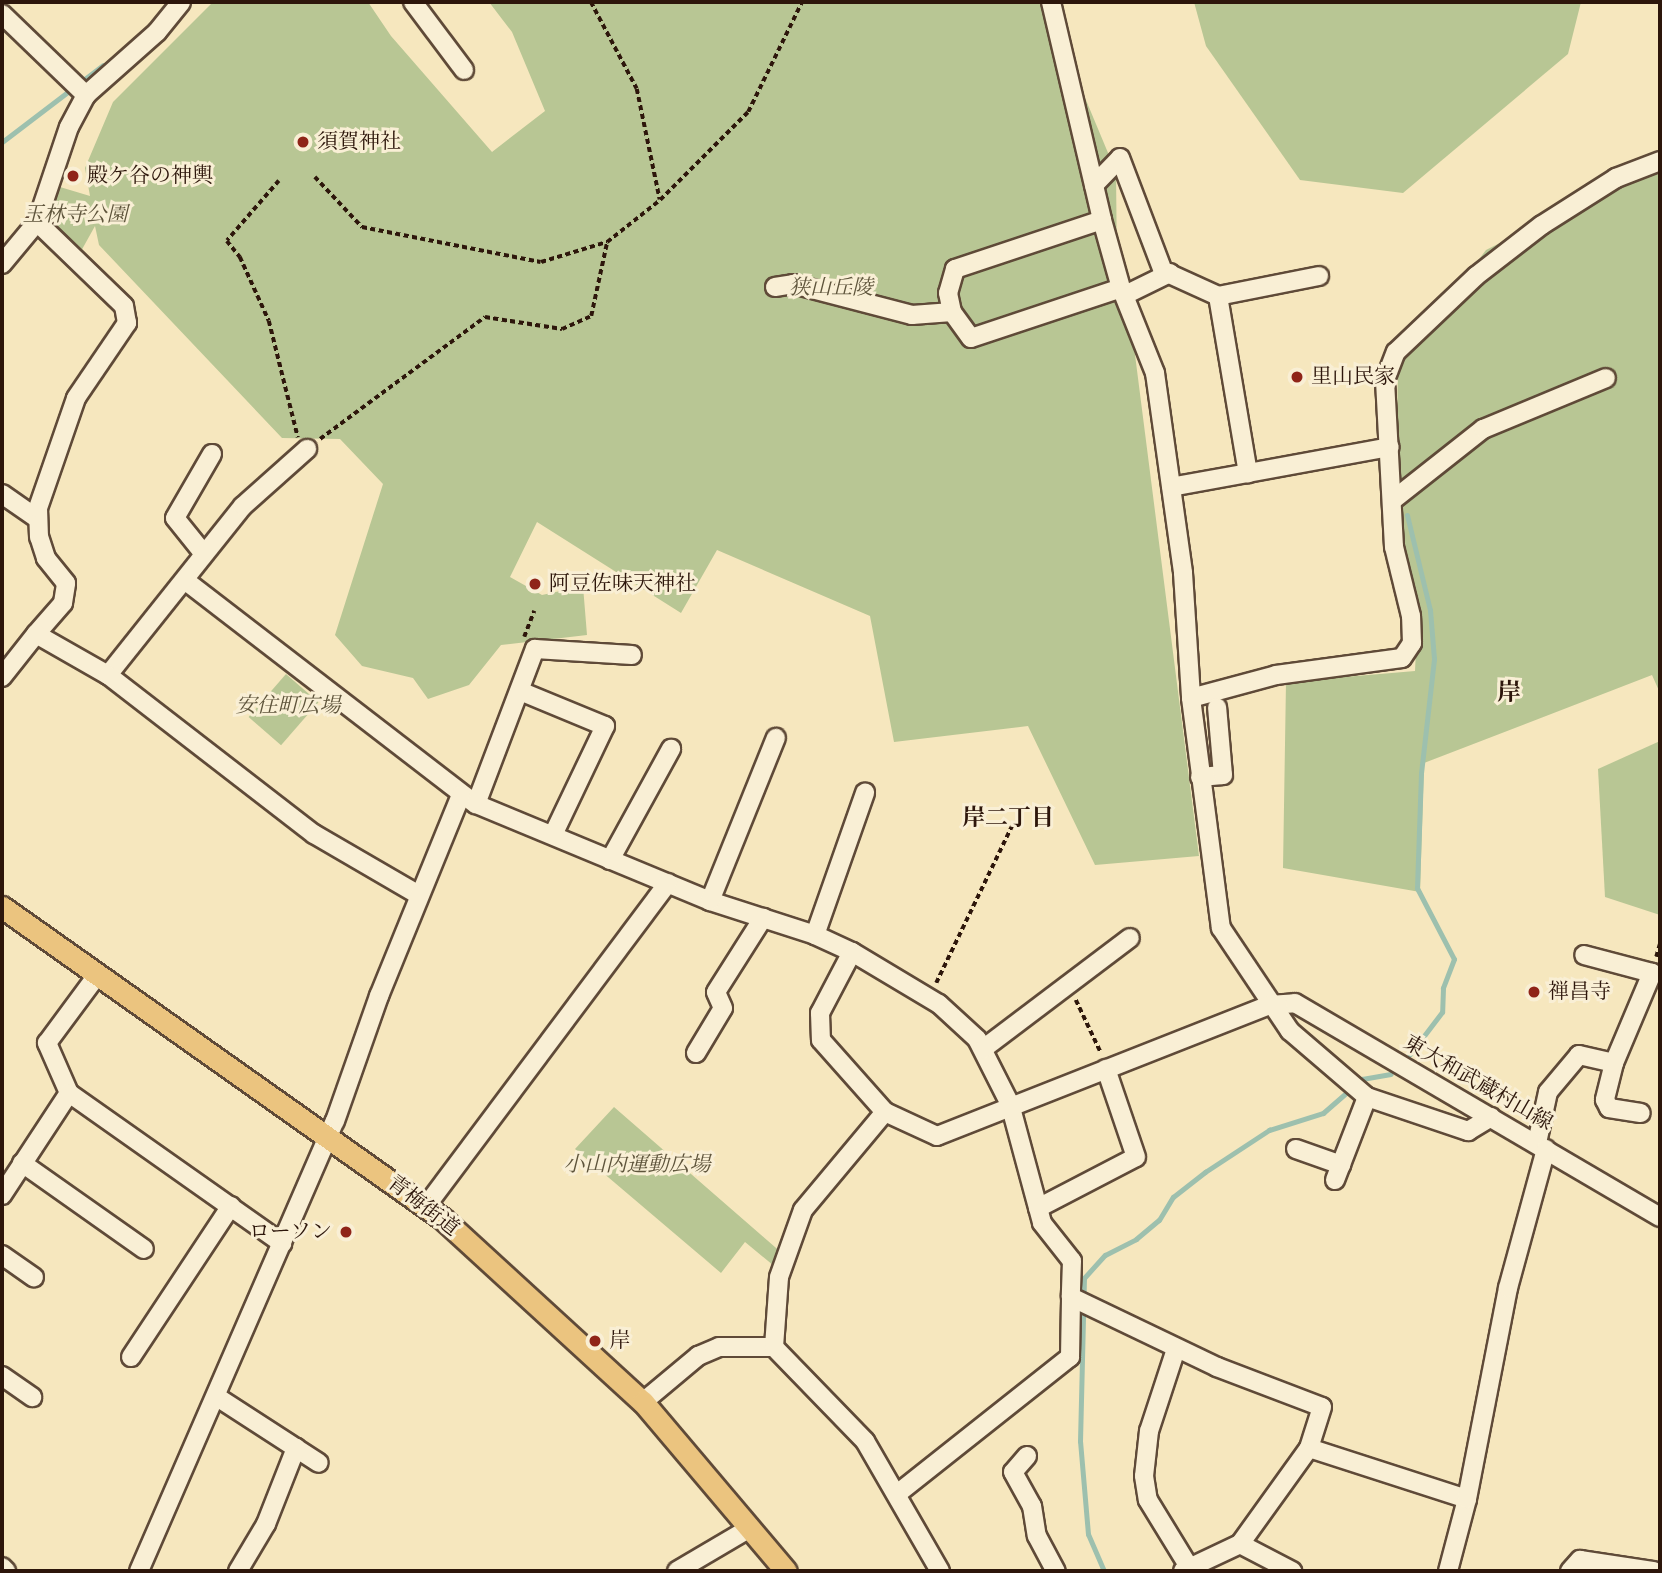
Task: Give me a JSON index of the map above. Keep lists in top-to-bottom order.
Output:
{
  "streets": {
    "main road": ["青梅街道"],
    "street": ["東大和武蔵村山線"]
  },
  "districts": ["岸", "岸二丁目"],
  "parks": [
    "玉林寺公園",
    "狭山丘陵",
    "安住町広場",
    "小山内運動広場"
  ],
  "places": [
    "須賀神社",
    "殿ケ谷の神輿",
    "里山民家",
    "阿豆佐味天神社",
    "禅昌寺",
    "ローソン",
    "岸"
  ]
}
